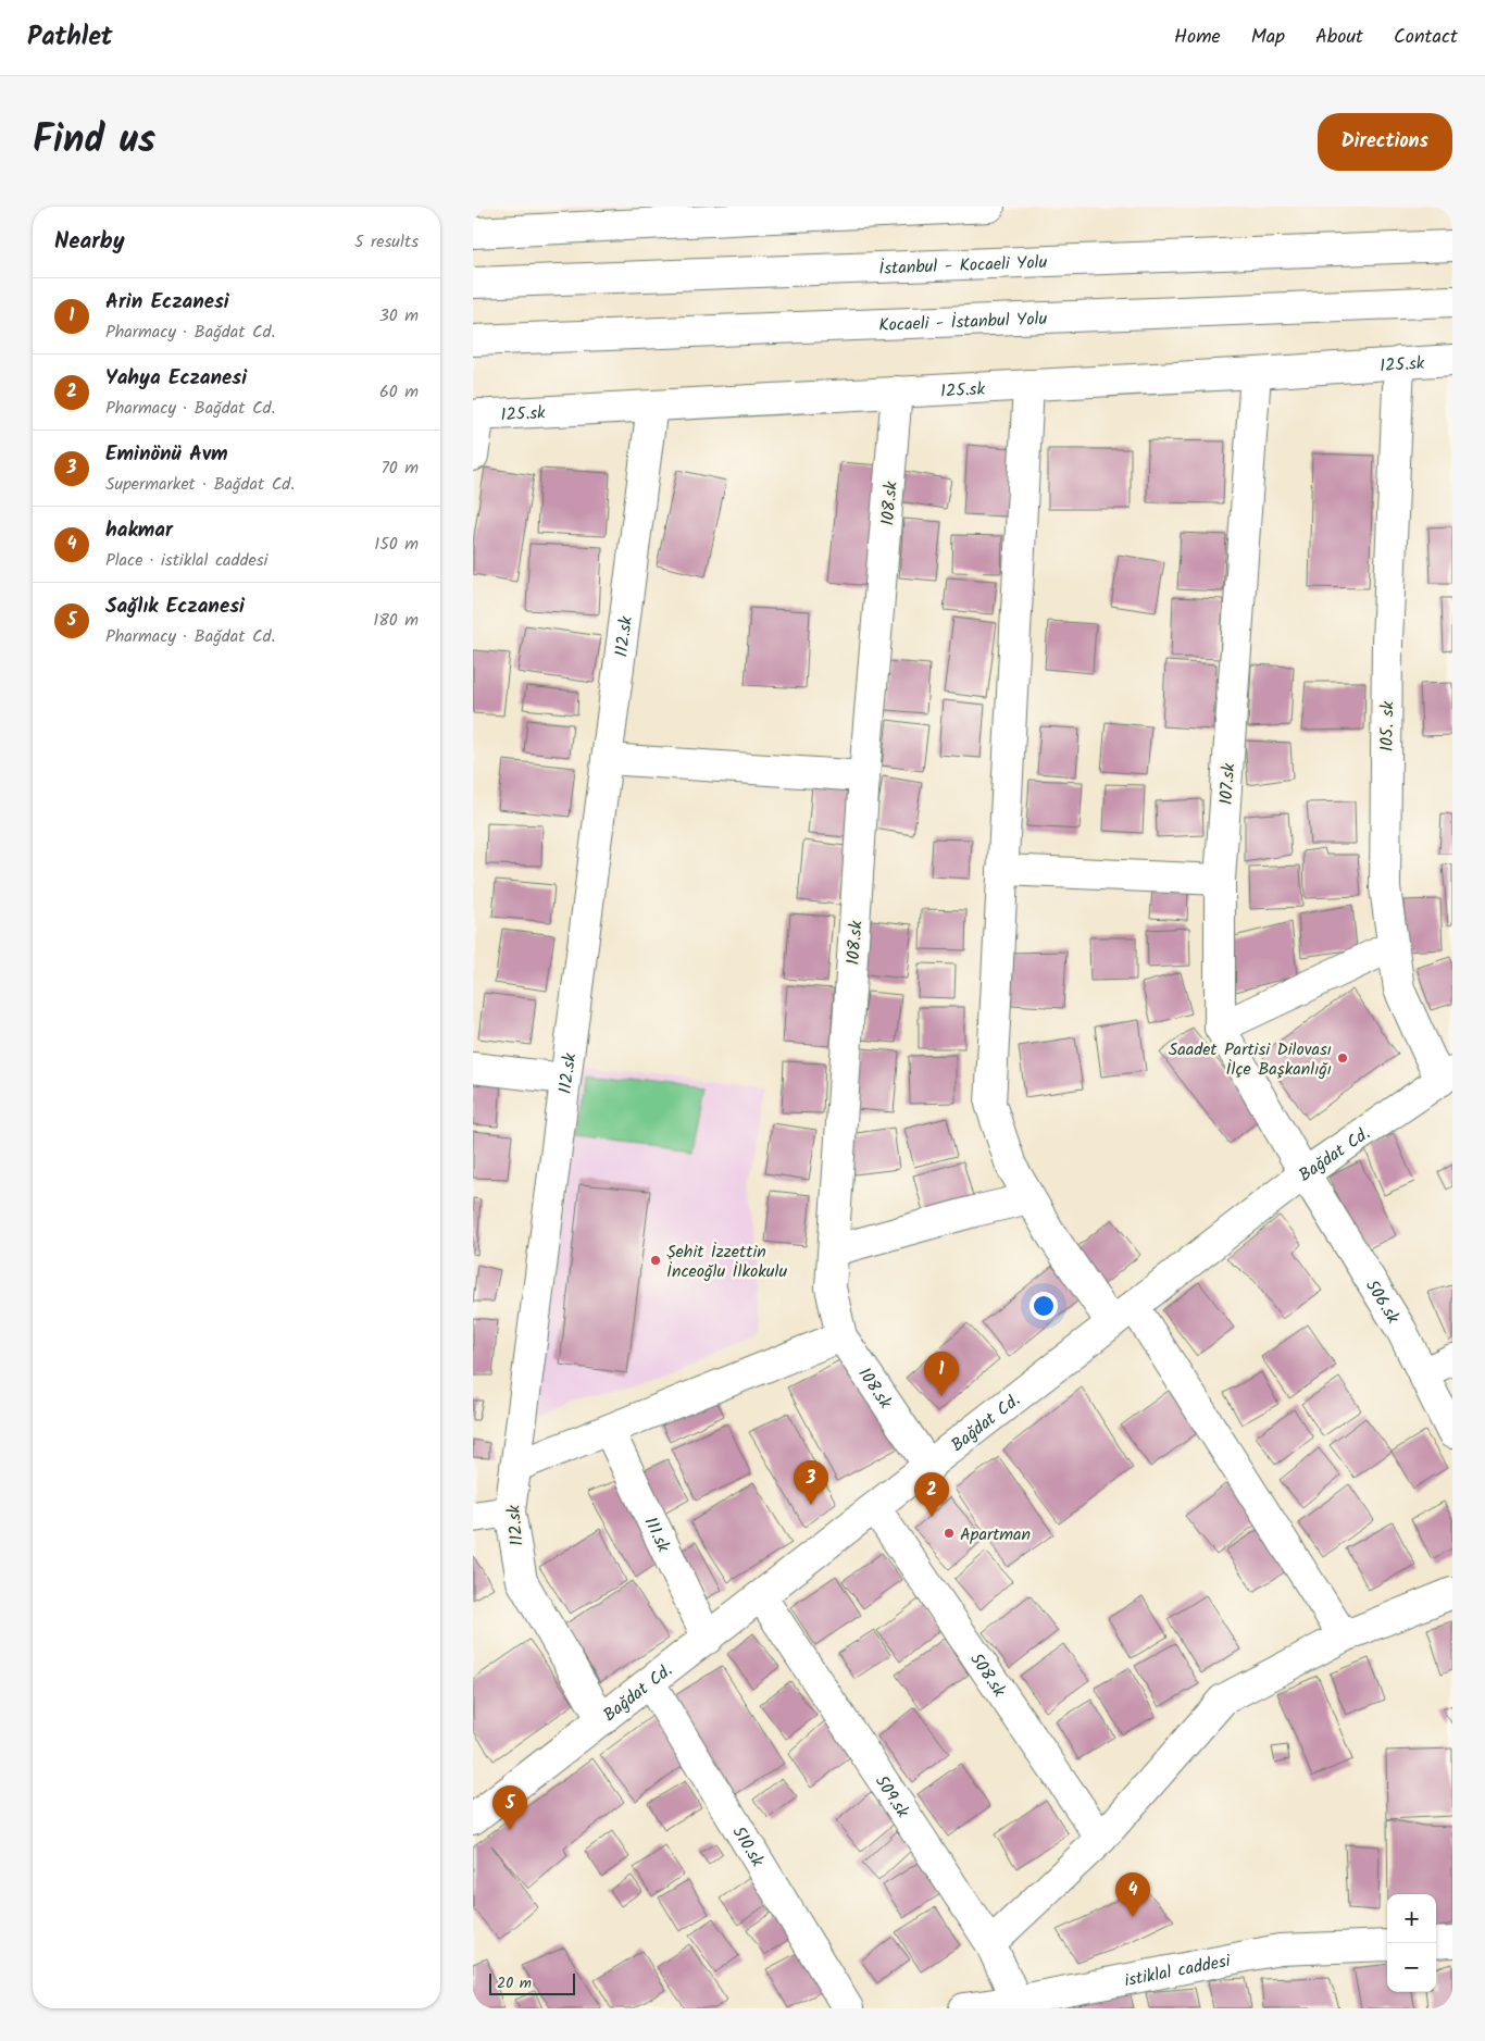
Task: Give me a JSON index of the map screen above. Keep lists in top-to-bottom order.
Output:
{
  "streets": {
    "main road": [
      "İstanbul - Kocaeli Yolu",
      "Kocaeli - İstanbul Yolu",
      "125.sk",
      "108.sk",
      "112.sk",
      "105. sk",
      "107.sk",
      "Bağdat Cd.",
      "506.sk",
      "111.sk",
      "508.sk",
      "509.sk",
      "510.sk",
      "istiklal caddesi"
    ]
  },
  "crossings": [
    ["125.sk", "108.sk"],
    ["125.sk", "112.sk"],
    ["125.sk", "105. sk"],
    ["125.sk", "107.sk"],
    ["108.sk", "Bağdat Cd."],
    ["112.sk", "Bağdat Cd."],
    ["105. sk", "Bağdat Cd."],
    ["Bağdat Cd.", "506.sk"],
    ["Bağdat Cd.", "111.sk"],
    ["Bağdat Cd.", "508.sk"],
    ["Bağdat Cd.", "509.sk"],
    ["Bağdat Cd.", "510.sk"],
    ["509.sk", "istiklal caddesi"]
  ],
  "places": ["Saadet Partisi Dilovası İlçe Başkanlığı", "Şehit İzzettin İnceoğlu İlkokulu", "Apartman"],
  "scale_bar": "20 m",
  "page": {
    "header": "Pathlet",
    "nav": [
      "Home",
      "Map",
      "About",
      "Contact"
    ],
    "title": "Find us",
    "buttons": "Directions",
    "heading": ["Nearby", "5 results"],
    "list": [
      {
        "mark": "1",
        "name": "Arin Eczanesi",
        "note": "Pharmacy · Bağdat Cd.",
        "value": "30 m"
      },
      {
        "mark": "2",
        "name": "Yahya Eczanesi",
        "note": "Pharmacy · Bağdat Cd.",
        "value": "60 m"
      },
      {
        "mark": "3",
        "name": "Eminönü Avm",
        "note": "Supermarket · Bağdat Cd.",
        "value": "70 m"
      },
      {
        "mark": "4",
        "name": "hakmar",
        "note": "Place · istiklal caddesi",
        "value": "150 m"
      },
      {
        "mark": "5",
        "name": "Sağlık Eczanesi",
        "note": "Pharmacy · Bağdat Cd.",
        "value": "180 m"
      }
    ],
    "pins": [
      "1",
      "3",
      "2",
      "5",
      "4"
    ],
    "map_buttons": ["+", "−"],
    "scale": "20 m"
  }
}
